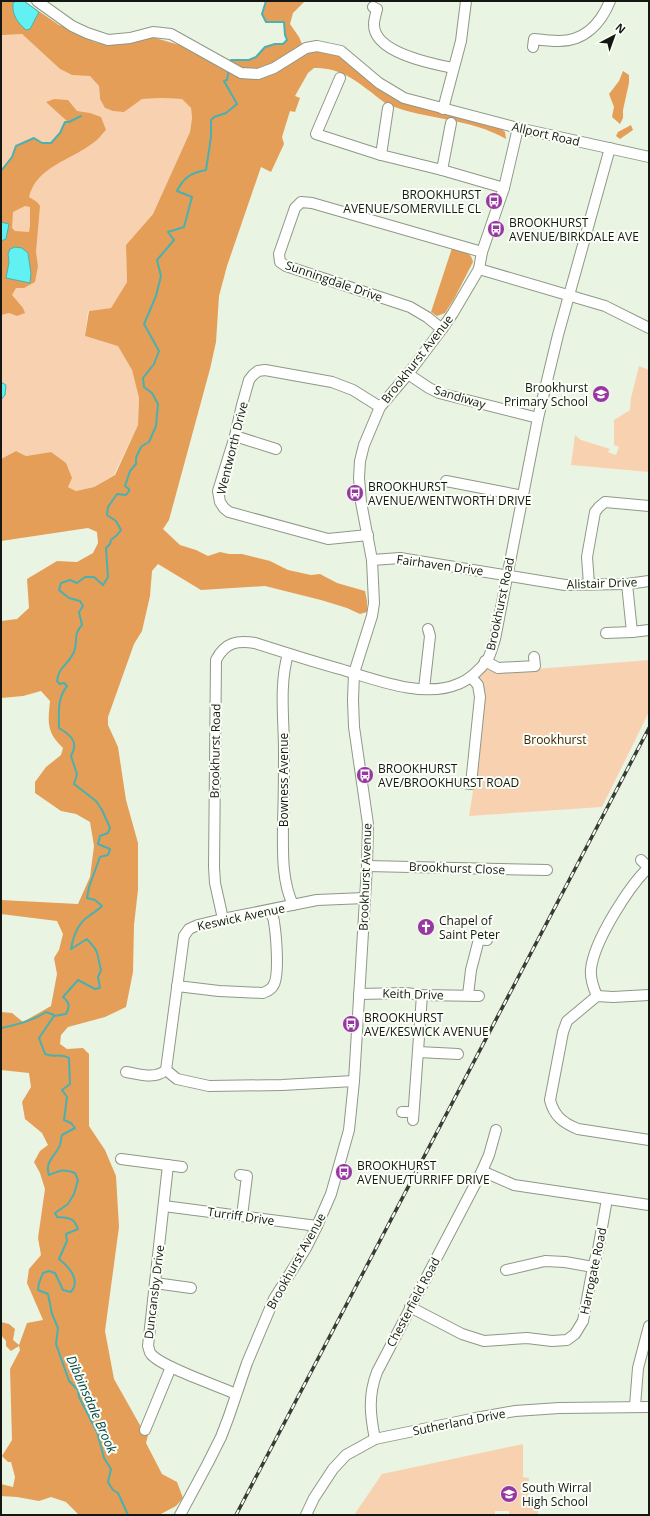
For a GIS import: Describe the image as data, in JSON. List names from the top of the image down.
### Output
{
  "streets": {
    "street": [
      "Allport Road",
      "Sunningdale Drive",
      "Brookhurst Avenue",
      "Sandiway",
      "Wentworth Drive",
      "Fairhaven Drive",
      "Alistair Drive",
      "Brookhurst Road",
      "Bowness Avenue",
      "Brookhurst Close",
      "Keswick Avenue",
      "Keith Drive",
      "Turriff Drive",
      "Harrogate Road",
      "Duncansby Drive",
      "Chesterfield Road",
      "Sutherland Drive"
    ]
  },
  "crossings": [
    ["Allport Road", "Brookhurst Avenue"],
    ["Allport Road", "Brookhurst Road"],
    ["Sunningdale Drive", "Brookhurst Avenue"],
    ["Brookhurst Avenue", "Sandiway"],
    ["Brookhurst Avenue", "Wentworth Drive"],
    ["Brookhurst Avenue", "Fairhaven Drive"],
    ["Brookhurst Avenue", "Brookhurst Road"],
    ["Brookhurst Avenue", "Brookhurst Close"],
    ["Brookhurst Avenue", "Keswick Avenue"],
    ["Brookhurst Avenue", "Keith Drive"],
    ["Brookhurst Avenue", "Turriff Drive"],
    ["Brookhurst Avenue", "Duncansby Drive"],
    ["Sandiway", "Brookhurst Road"],
    ["Fairhaven Drive", "Alistair Drive"],
    ["Fairhaven Drive", "Brookhurst Road"],
    ["Alistair Drive", "Brookhurst Road"],
    ["Brookhurst Road", "Bowness Avenue"],
    ["Brookhurst Road", "Keswick Avenue"],
    ["Bowness Avenue", "Keswick Avenue"],
    ["Turriff Drive", "Duncansby Drive"],
    ["Harrogate Road", "Chesterfield Road"],
    ["Chesterfield Road", "Sutherland Drive"]
  ],
  "water": ["Dibbinsdale Brook"],
  "parks": ["Brookhurst"],
  "places": {
    "bus stop": [
      "BROOKHURST AVENUE/SOMERVILLE CL",
      "BROOKHURST AVENUE/BIRKDALE AVE",
      "BROOKHURST AVENUE/WENTWORTH DRIVE",
      "BROOKHURST AVE/BROOKHURST ROAD",
      "BROOKHURST AVE/KESWICK AVENUE",
      "BROOKHURST AVENUE/TURRIFF DRIVE"
    ],
    "school or university": ["Brookhurst Primary School", "South Wirral High School"],
    "church": ["Chapel of Saint Peter"]
  },
  "north": "top right"
}
